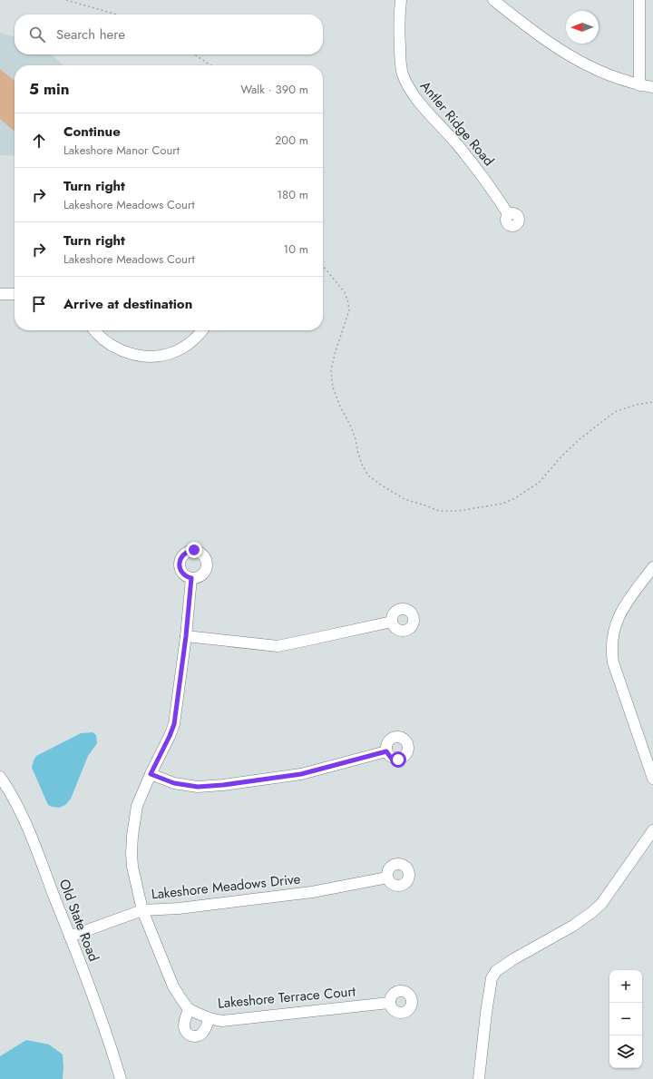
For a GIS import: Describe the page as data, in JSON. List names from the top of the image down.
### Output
{
  "streets": {
    "street": [
      "Antler Ridge Road",
      "Lakeshore Meadows Drive",
      "Old State Road",
      "Lakeshore Terrace Court"
    ]
  },
  "crossings": [
    ["Lakeshore Meadows Drive", "Old State Road"]
  ],
  "north": "left",
  "page": {
    "search": "Search here",
    "heading": ["5 min", "Walk · 390 m"],
    "list": [
      ["Continue", "Lakeshore Manor Court", "200 m"],
      ["Turn right", "Lakeshore Meadows Court", "180 m"],
      ["Turn right", "Lakeshore Meadows Court", "10 m"],
      "Arrive at destination"
    ],
    "map_buttons": ["+", "−"]
  }
}
